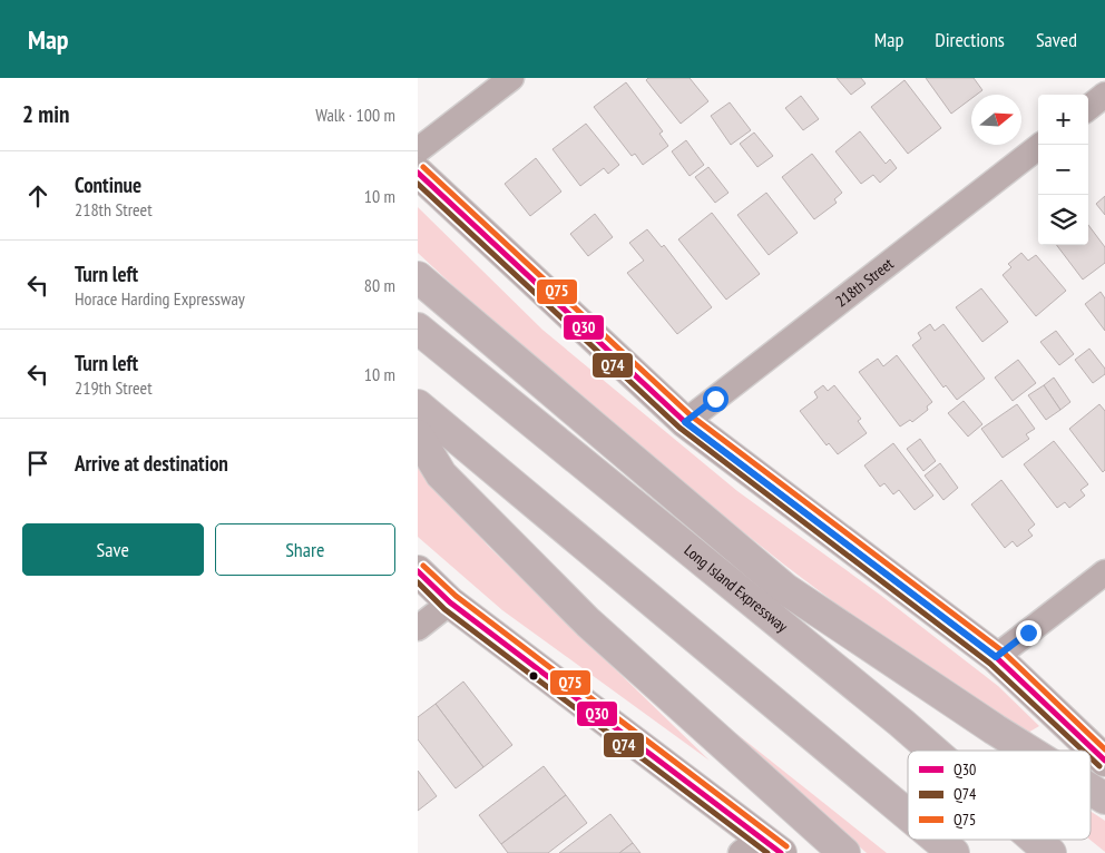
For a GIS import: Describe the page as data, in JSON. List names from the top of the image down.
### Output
{
  "streets": {
    "highway": ["Long Island Expressway"],
    "street": ["218th Street"]
  },
  "lines": ["transit line Q75", "transit line Q30", "transit line Q74"],
  "legend": ["Q30", "Q74", "Q75"],
  "north": "right",
  "page": {
    "header": "Map",
    "nav": ["Map", "Directions", "Saved"],
    "heading": ["2 min", "Walk · 100 m"],
    "map_buttons": ["+", "−"],
    "list": [
      ["Continue", "218th Street", "10 m"],
      ["Turn left", "Horace Harding Expressway", "80 m"],
      ["Turn left", "219th Street", "10 m"],
      "Arrive at destination"
    ],
    "buttons": ["Save", "Share"]
  }
}
